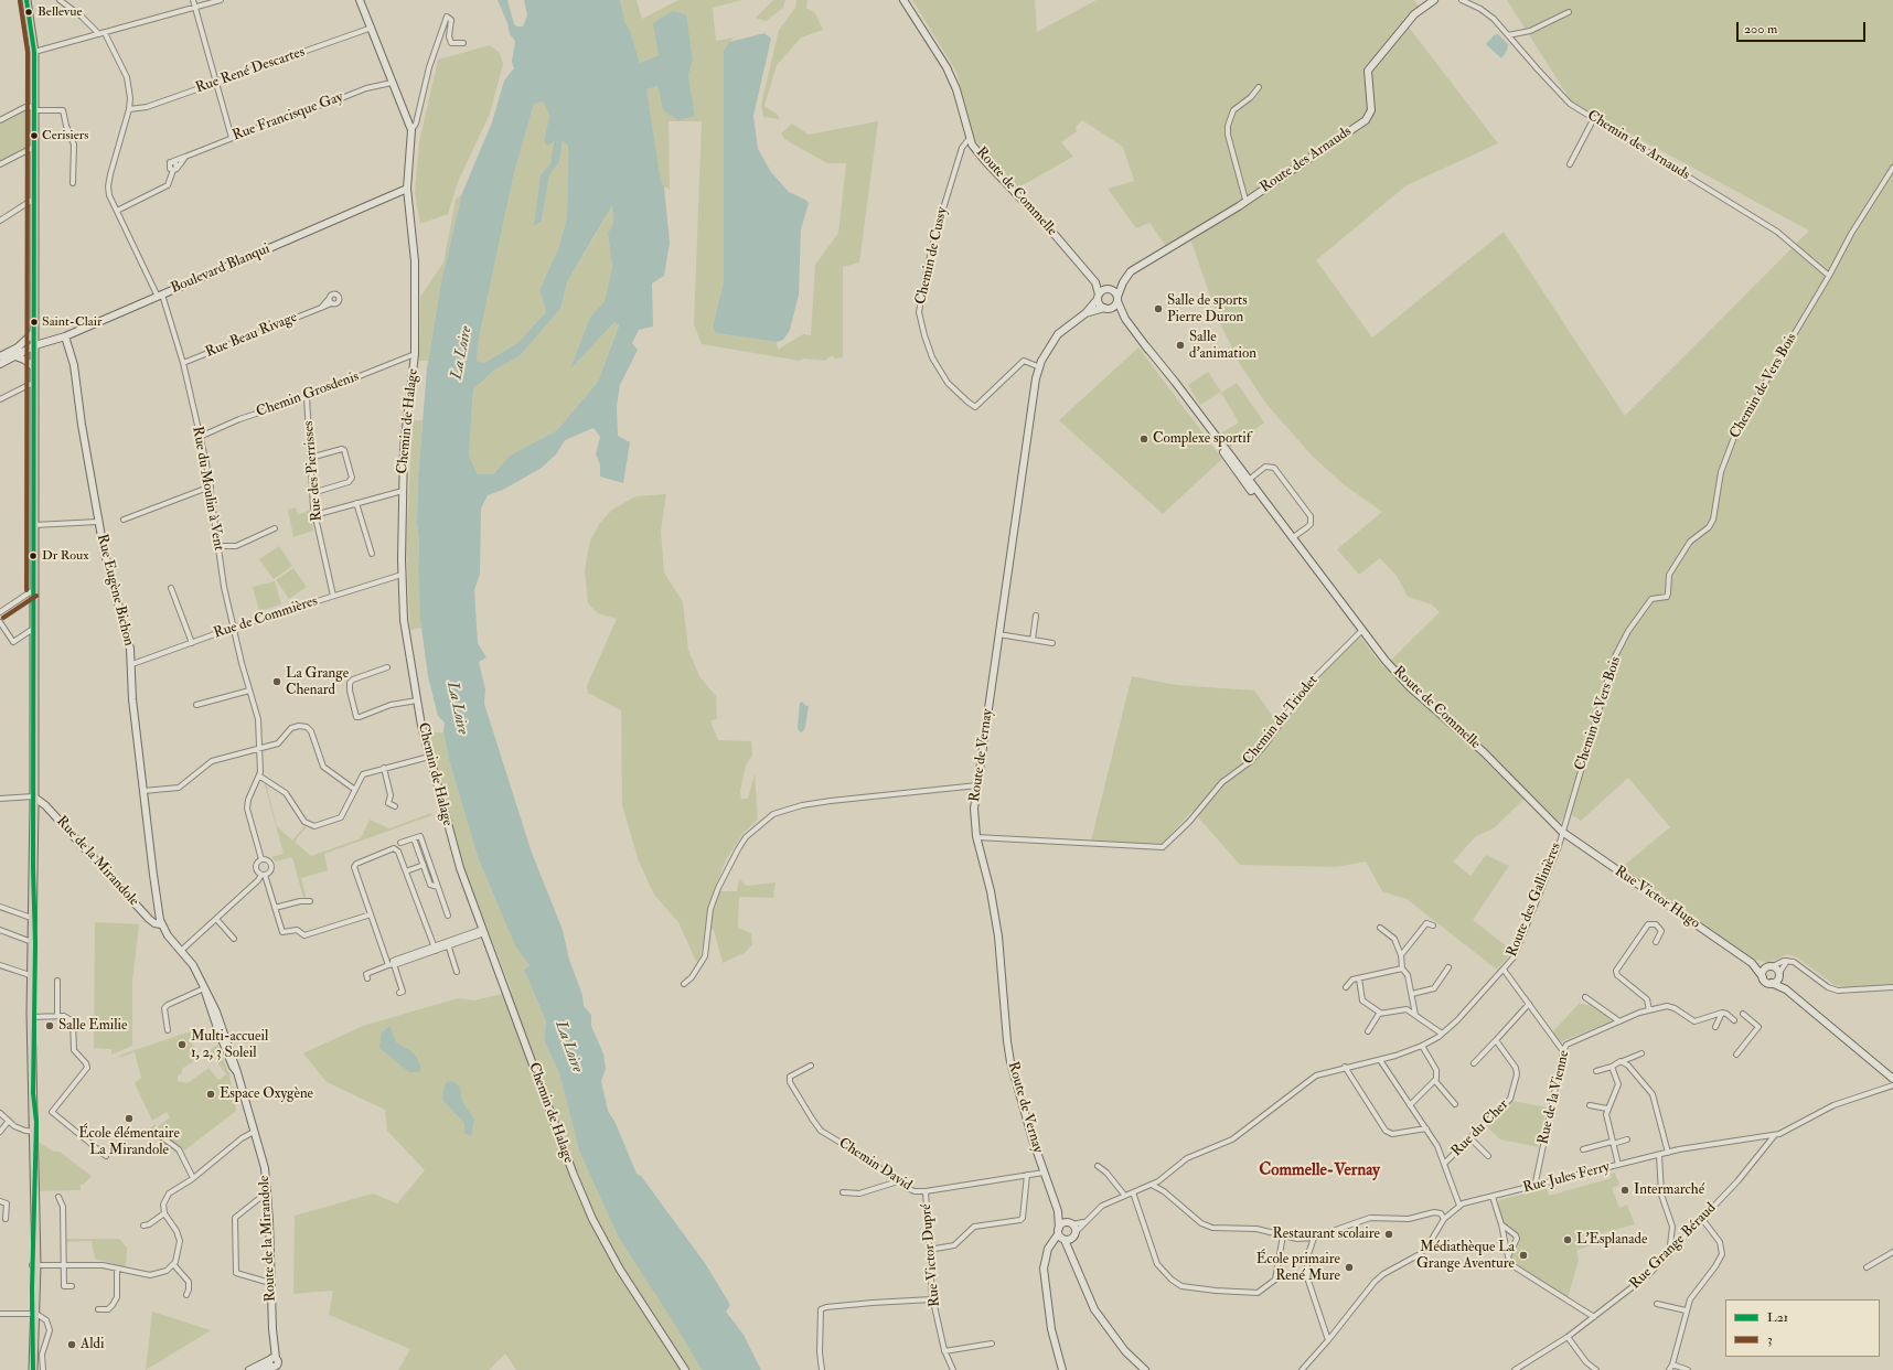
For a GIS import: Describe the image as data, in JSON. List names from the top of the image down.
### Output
{
  "streets": {
    "street": [
      "Rue René Descartes",
      "Rue Francisque Gay",
      "Chemin des Arnauds",
      "Route des Arnauds",
      "Route de Commelle",
      "Chemin de Cussy",
      "Boulevard Blanqui",
      "Rue Beau Rivage",
      "Chemin de Vers Bois",
      "Chemin Grosdenis",
      "Chemin de Halage",
      "Rue des Pierrisses",
      "Rue du Moulin à Vent",
      "Rue Eugène Bichon",
      "Rue de Commières",
      "Chemin du Triodet",
      "Route de Vernay",
      "Rue de la Mirandole",
      "Rue Victor Hugo",
      "Route des Gallinières",
      "Rue de la Vienne",
      "Rue du Cher",
      "Chemin David",
      "Rue Jules Ferry",
      "Route de la Mirandole",
      "Rue Grange Béraud",
      "Rue Victor Dupré"
    ]
  },
  "crossings": [
    ["Rue René Descartes", "Rue du Moulin à Vent"],
    ["Chemin des Arnauds", "Chemin de Vers Bois"],
    ["Route des Arnauds", "Route de Commelle"],
    ["Route des Arnauds", "Route de Vernay"],
    ["Route de Commelle", "Chemin de Cussy"],
    ["Route de Commelle", "Chemin de Vers Bois"],
    ["Route de Commelle", "Chemin du Triodet"],
    ["Route de Commelle", "Route de Vernay"],
    ["Route de Commelle", "Rue Victor Hugo"],
    ["Route de Commelle", "Route des Gallinières"],
    ["Chemin de Cussy", "Route de Vernay"],
    ["Boulevard Blanqui", "Chemin de Halage"],
    ["Boulevard Blanqui", "Rue du Moulin à Vent"],
    ["Boulevard Blanqui", "Rue Eugène Bichon"],
    ["Rue Beau Rivage", "Rue du Moulin à Vent"],
    ["Chemin de Vers Bois", "Rue Victor Hugo"],
    ["Chemin de Vers Bois", "Route des Gallinières"],
    ["Chemin Grosdenis", "Chemin de Halage"],
    ["Chemin Grosdenis", "Rue des Pierrisses"],
    ["Chemin Grosdenis", "Rue du Moulin à Vent"],
    ["Chemin de Halage", "Rue de Commières"],
    ["Rue des Pierrisses", "Rue de Commières"],
    ["Rue du Moulin à Vent", "Rue de Commières"],
    ["Rue Eugène Bichon", "Rue de Commières"],
    ["Rue Eugène Bichon", "Rue de la Mirandole"],
    ["Rue Eugène Bichon", "Route de la Mirandole"],
    ["Chemin du Triodet", "Route de Vernay"],
    ["Route de Vernay", "Chemin David"],
    ["Rue de la Mirandole", "Route de la Mirandole"],
    ["Rue Victor Hugo", "Route des Gallinières"],
    ["Rue de la Vienne", "Rue Jules Ferry"],
    ["Chemin David", "Rue Victor Dupré"],
    ["Rue Jules Ferry", "Rue Grange Béraud"]
  ],
  "districts": ["Commelle-Vernay"],
  "water": ["La Loire"],
  "places": [
    "Bellevue",
    "Cerisiers",
    "Salle de sports Pierre Duron",
    "Saint-Clair",
    "Salle d'animation",
    "Complexe sportif",
    "Dr Roux",
    "La Grange Chenard",
    "Salle Emilie",
    "Multi-accueil 1, 2, 3 Soleil",
    "Espace Oxygène",
    "École élémentaire La Mirandole",
    "Intermarché",
    "Restaurant scolaire",
    "L'Esplanade",
    "Médiathèque La Grange Aventure",
    "École primaire René Mure",
    "Aldi"
  ],
  "lines": ["transit line L21", "transit line 3"],
  "legend": ["L21", "3"],
  "scale_bar": "200 m"
}
